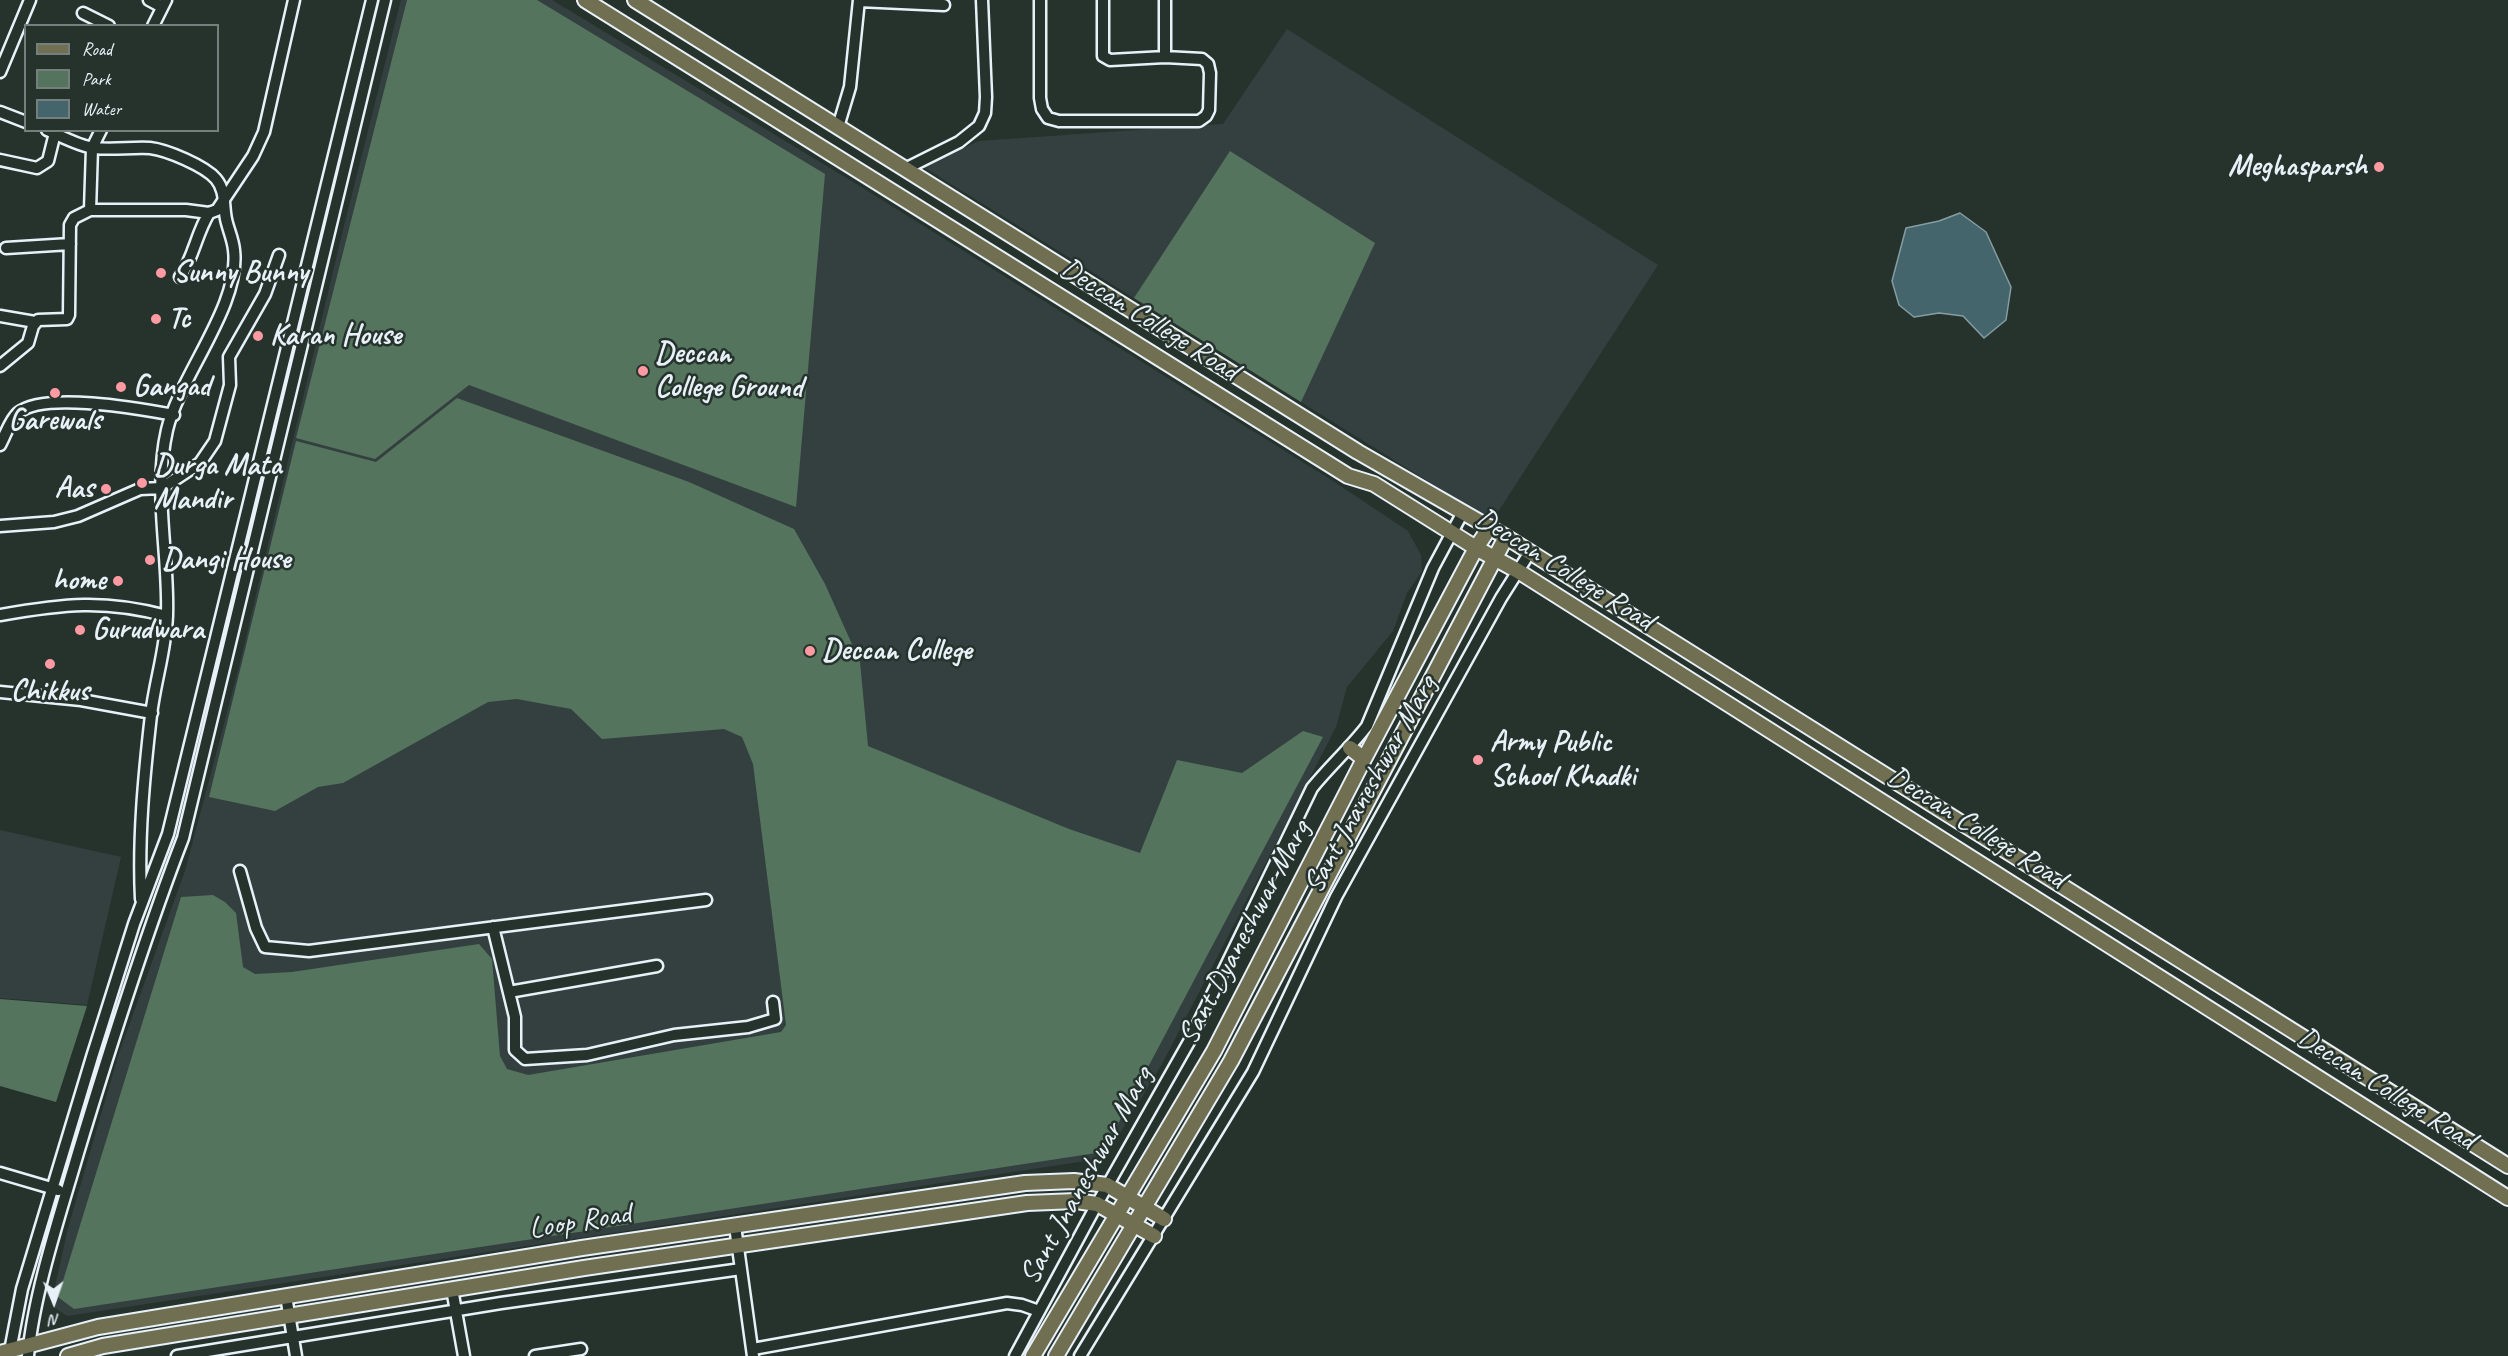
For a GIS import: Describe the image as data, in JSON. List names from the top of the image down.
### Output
{
  "streets": {
    "main road": ["Deccan College Road", "Sant Dyaneshwar Marg", "Loop Road"],
    "street": ["Sant Jnaneshwar Marg"]
  },
  "crossings": [
    ["Deccan College Road", "Sant Jnaneshwar Marg"],
    ["Deccan College Road", "Sant Dyaneshwar Marg"],
    ["Sant Jnaneshwar Marg", "Loop Road"],
    ["Sant Dyaneshwar Marg", "Loop Road"]
  ],
  "places": [
    "Meghasparsh",
    "Sunny Bunny",
    "Tc",
    "Karan House",
    "Deccan College Ground",
    "Gangad",
    "Garewals",
    "Durga Mata Mandir",
    "Aas",
    "Dangi House",
    "home",
    "Gurudwara",
    "Deccan College",
    "Chikkus",
    "Army Public School Khadki"
  ],
  "legend": ["Road", "Park", "Water"],
  "north": "bottom"
}
